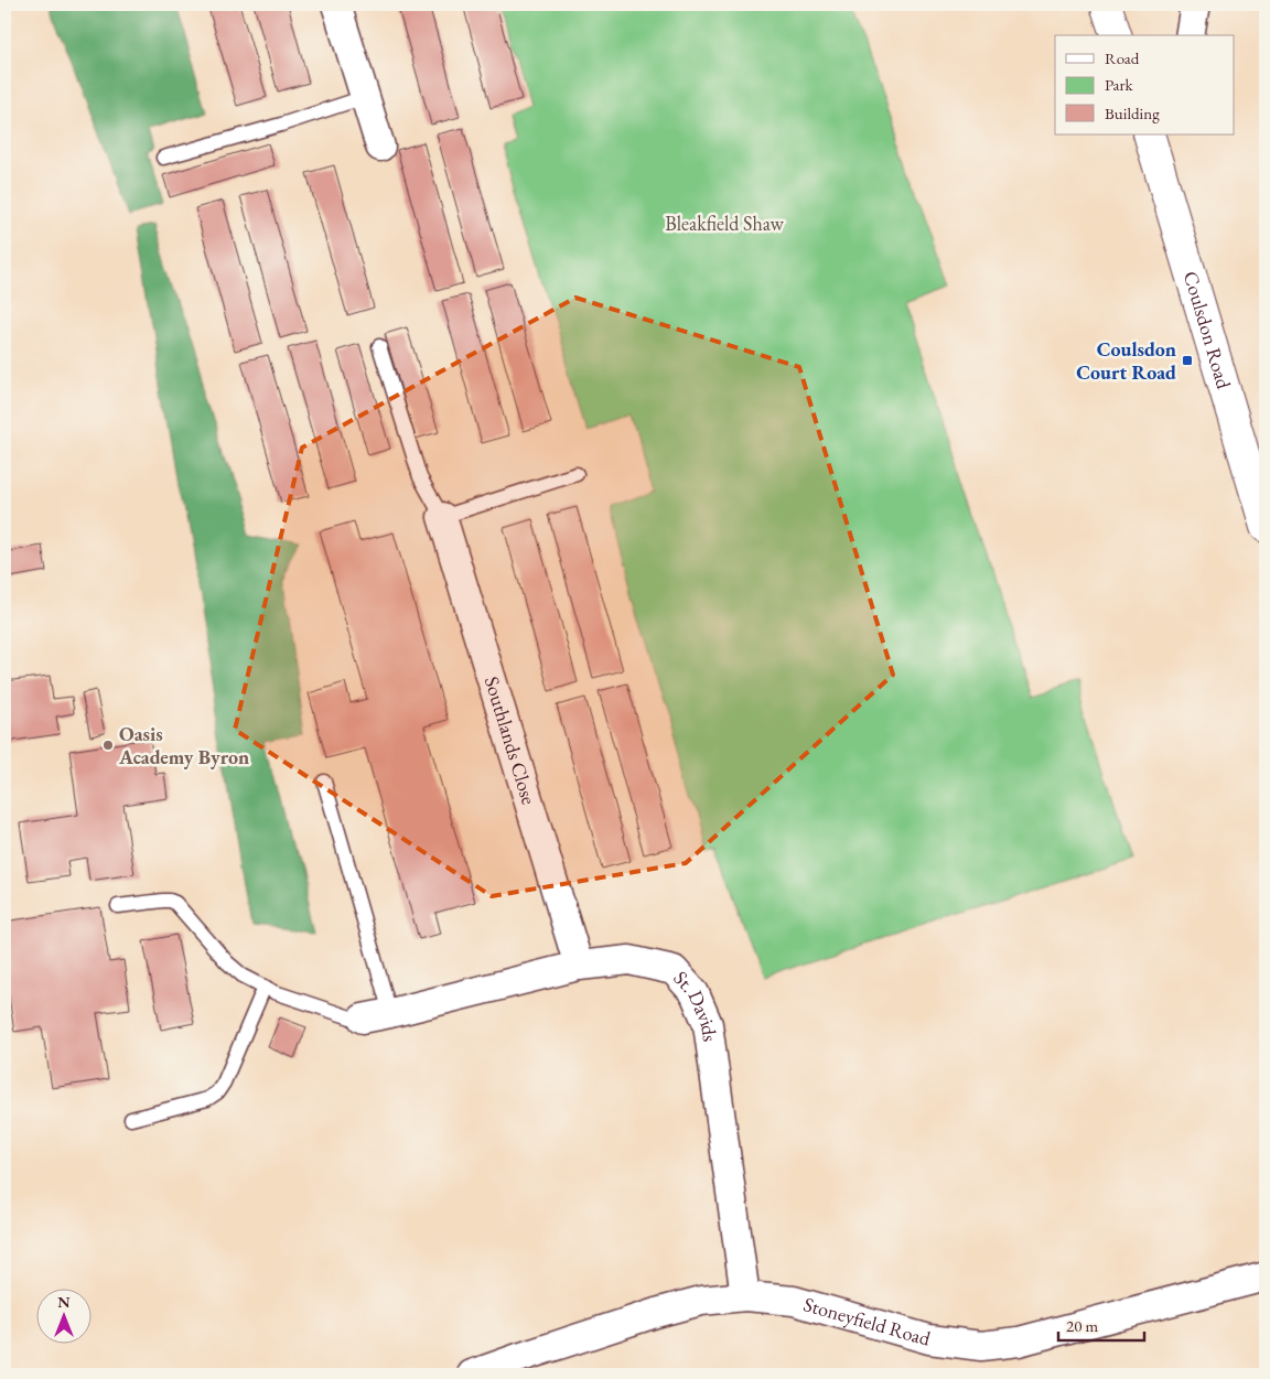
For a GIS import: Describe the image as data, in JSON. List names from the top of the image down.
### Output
{
  "streets": {
    "main road": ["Coulsdon Road"],
    "street": ["Southlands Close", "St. Davids", "Stoneyfield Road"]
  },
  "crossings": [
    ["Southlands Close", "St. Davids"],
    ["St. Davids", "Stoneyfield Road"]
  ],
  "parks": ["Bleakfield Shaw"],
  "places": {
    "transit": ["Coulsdon Court Road"],
    "other": ["Oasis Academy Byron"]
  },
  "legend": ["Road", "Park", "Building"],
  "scale_bar": "20 m",
  "north": "top"
}
